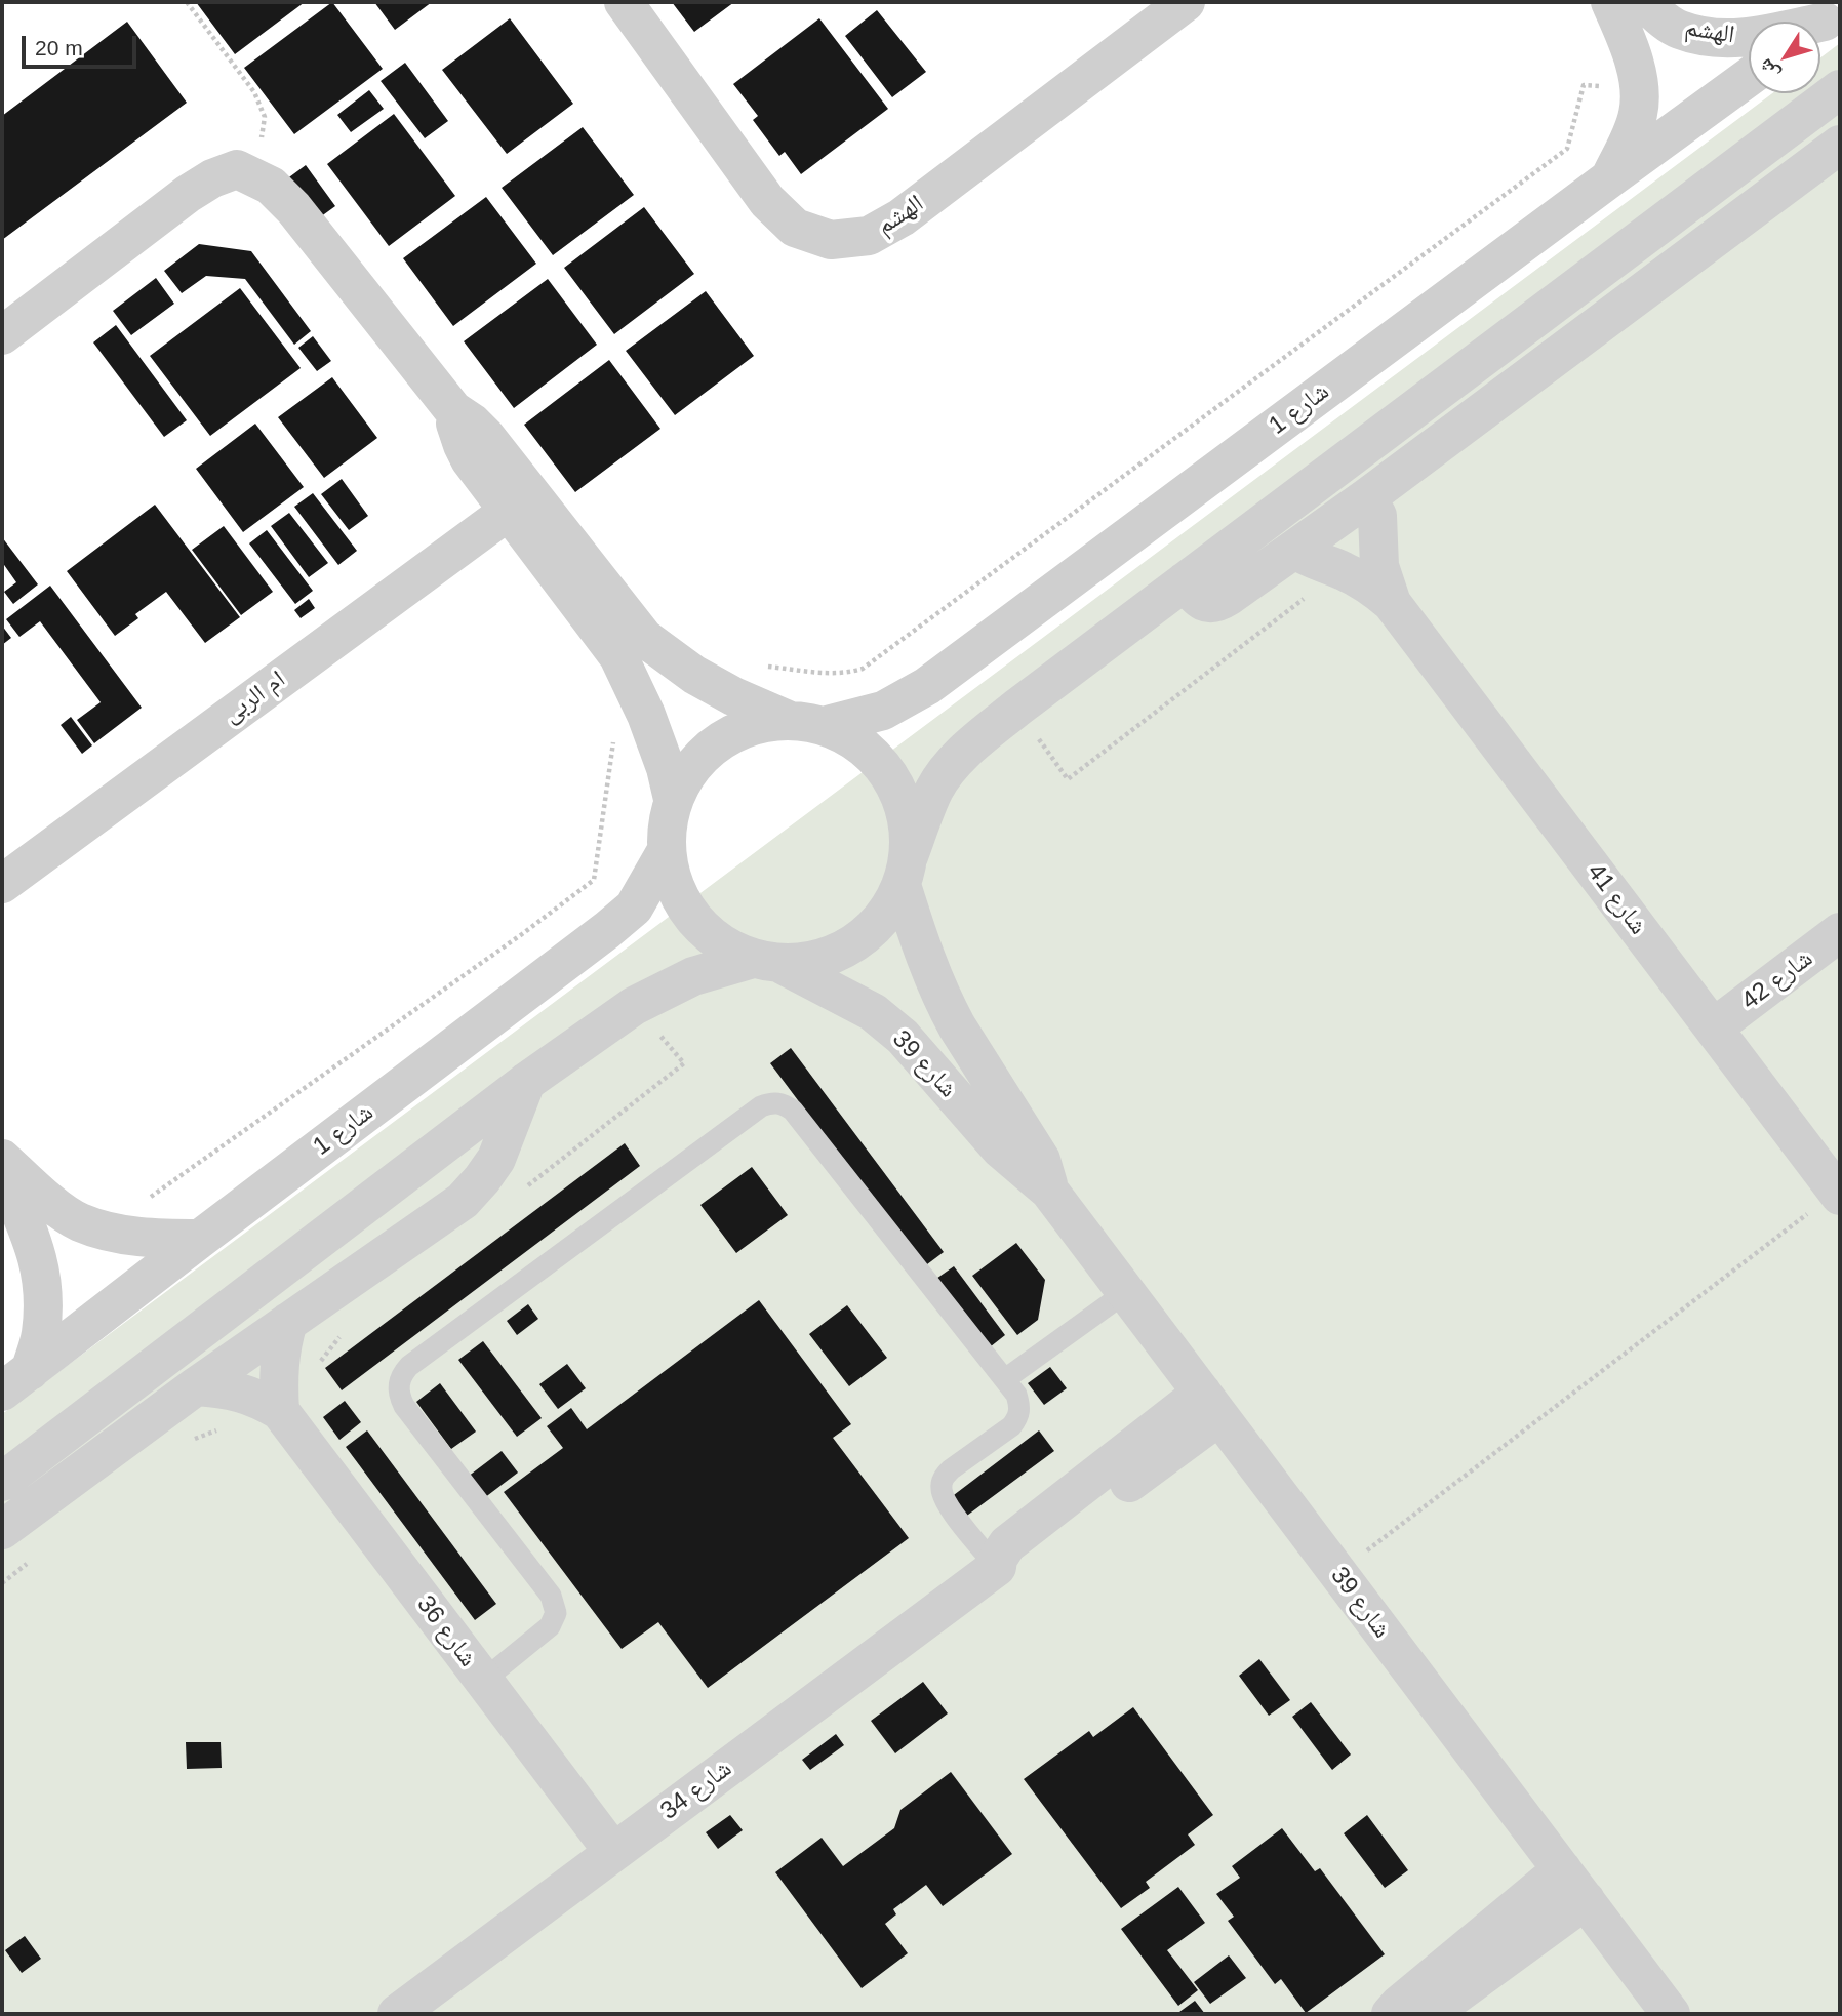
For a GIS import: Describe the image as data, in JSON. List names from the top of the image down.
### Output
{
  "streets": {
    "street": [
      "الهشم",
      "شارع 1",
      "ام الربى",
      "شارع 41",
      "شارع 42",
      "شارع 39",
      "شارع 36",
      "شارع 34"
    ]
  },
  "crossings": [
    ["شارع 1", "شارع 39"],
    ["شارع 41", "شارع 42"],
    ["شارع 39", "شارع 34"],
    ["شارع 36", "شارع 34"]
  ],
  "scale_bar": "20 m",
  "north": "bottom left"
}
